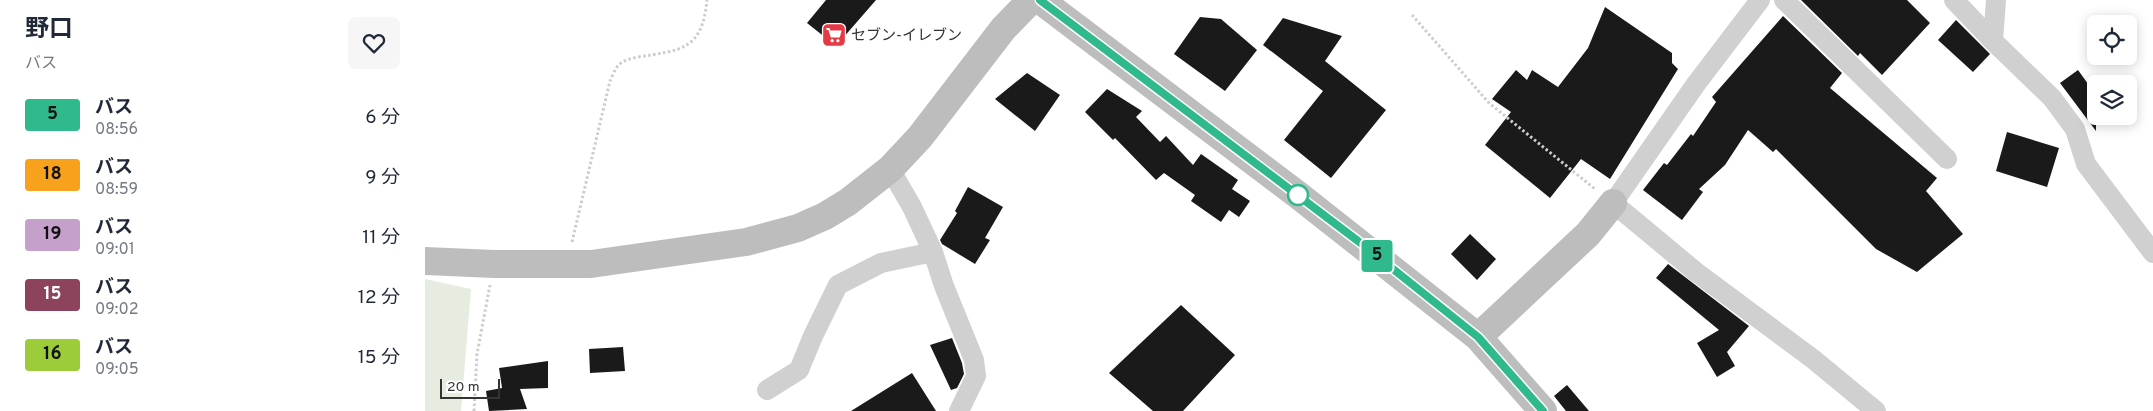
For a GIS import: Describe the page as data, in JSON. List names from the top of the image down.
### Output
{
  "places": {
    "supermarket": ["セブン-イレブン"]
  },
  "lines": ["bus line 5"],
  "scale_bar": "20 m",
  "page": {
    "heading": ["野口", "バス"],
    "on_map": "5",
    "list": [
      {
        "mark": "5",
        "name": "バス",
        "note": "08:56",
        "value": "6 分"
      },
      {
        "mark": "18",
        "name": "バス",
        "note": "08:59",
        "value": "9 分"
      },
      {
        "mark": "19",
        "name": "バス",
        "note": "09:01",
        "value": "11 分"
      },
      {
        "mark": "15",
        "name": "バス",
        "note": "09:02",
        "value": "12 分"
      },
      {
        "mark": "16",
        "name": "バス",
        "note": "09:05",
        "value": "15 分"
      }
    ],
    "scale": "20 m"
  }
}
